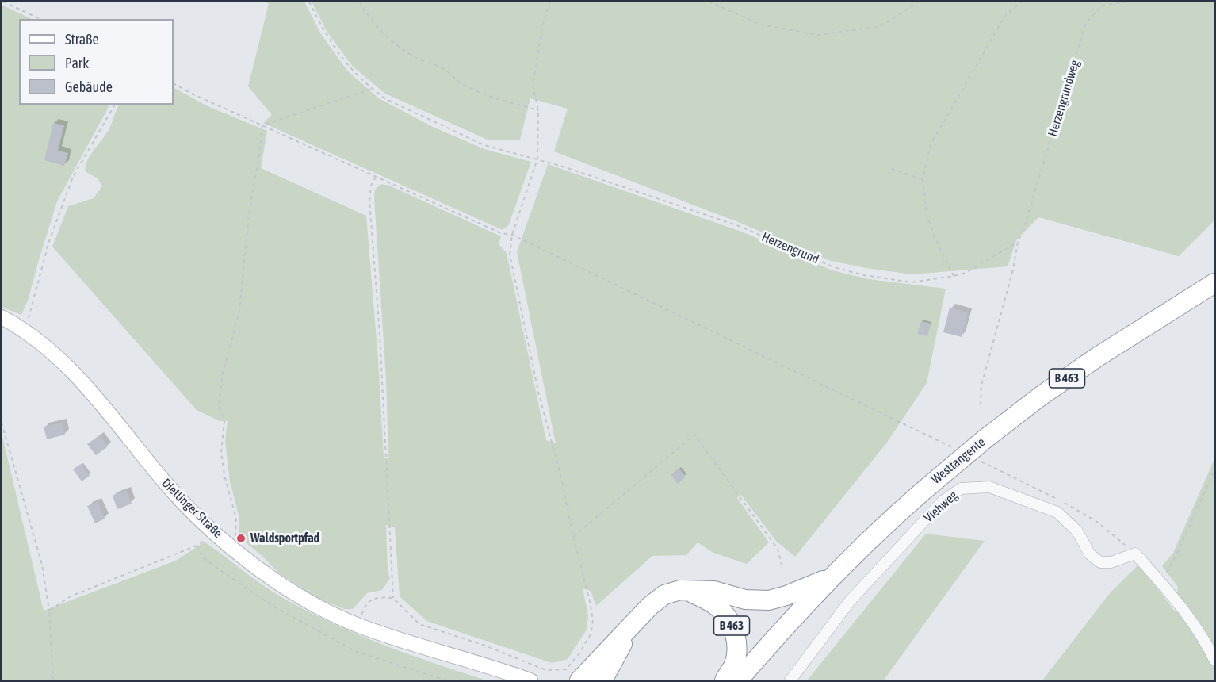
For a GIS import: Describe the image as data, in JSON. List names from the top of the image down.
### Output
{
  "streets": {
    "highway": ["B 463", "Westtangente"],
    "main road": ["Dietlinger Straße"],
    "street": ["Viehweg"],
    "path": ["Herzengrundweg", "Herzengrund"]
  },
  "crossings": [
    ["Herzengrundweg", "Herzengrund"],
    ["B 463", "Westtangente"]
  ],
  "places": ["Waldsportpfad"],
  "legend": ["Straße", "Park", "Gebäude"]
}
